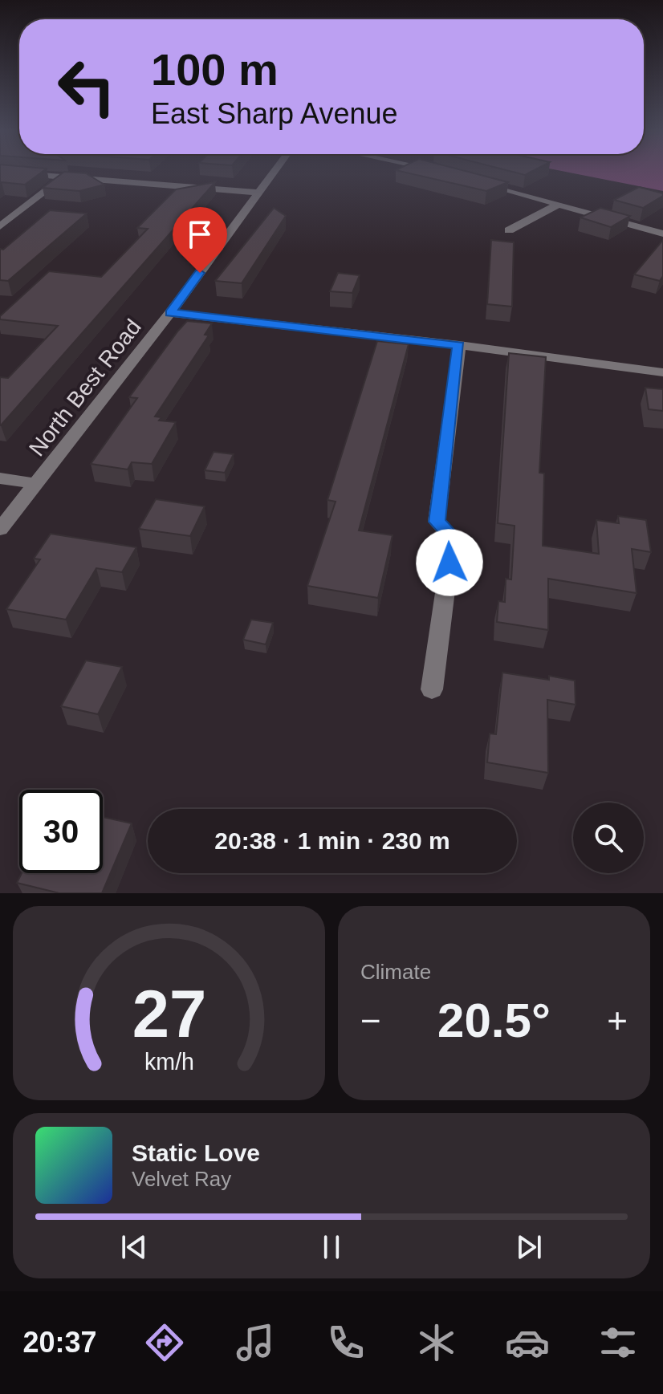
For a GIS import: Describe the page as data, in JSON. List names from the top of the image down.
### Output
{
  "streets": {
    "street": ["North Best Road"]
  },
  "page": {
    "turn": ["100 m", "East Sharp Avenue"],
    "limit": "30",
    "trip": "20:38 · 1 min · 230 m",
    "tile": "Climate",
    "heat": ["−", "20.5°", "+"],
    "song": ["Static Love", "Velvet Ray"],
    "tabs": "20:37",
    "gauge": ["27", "km/h"]
  }
}
